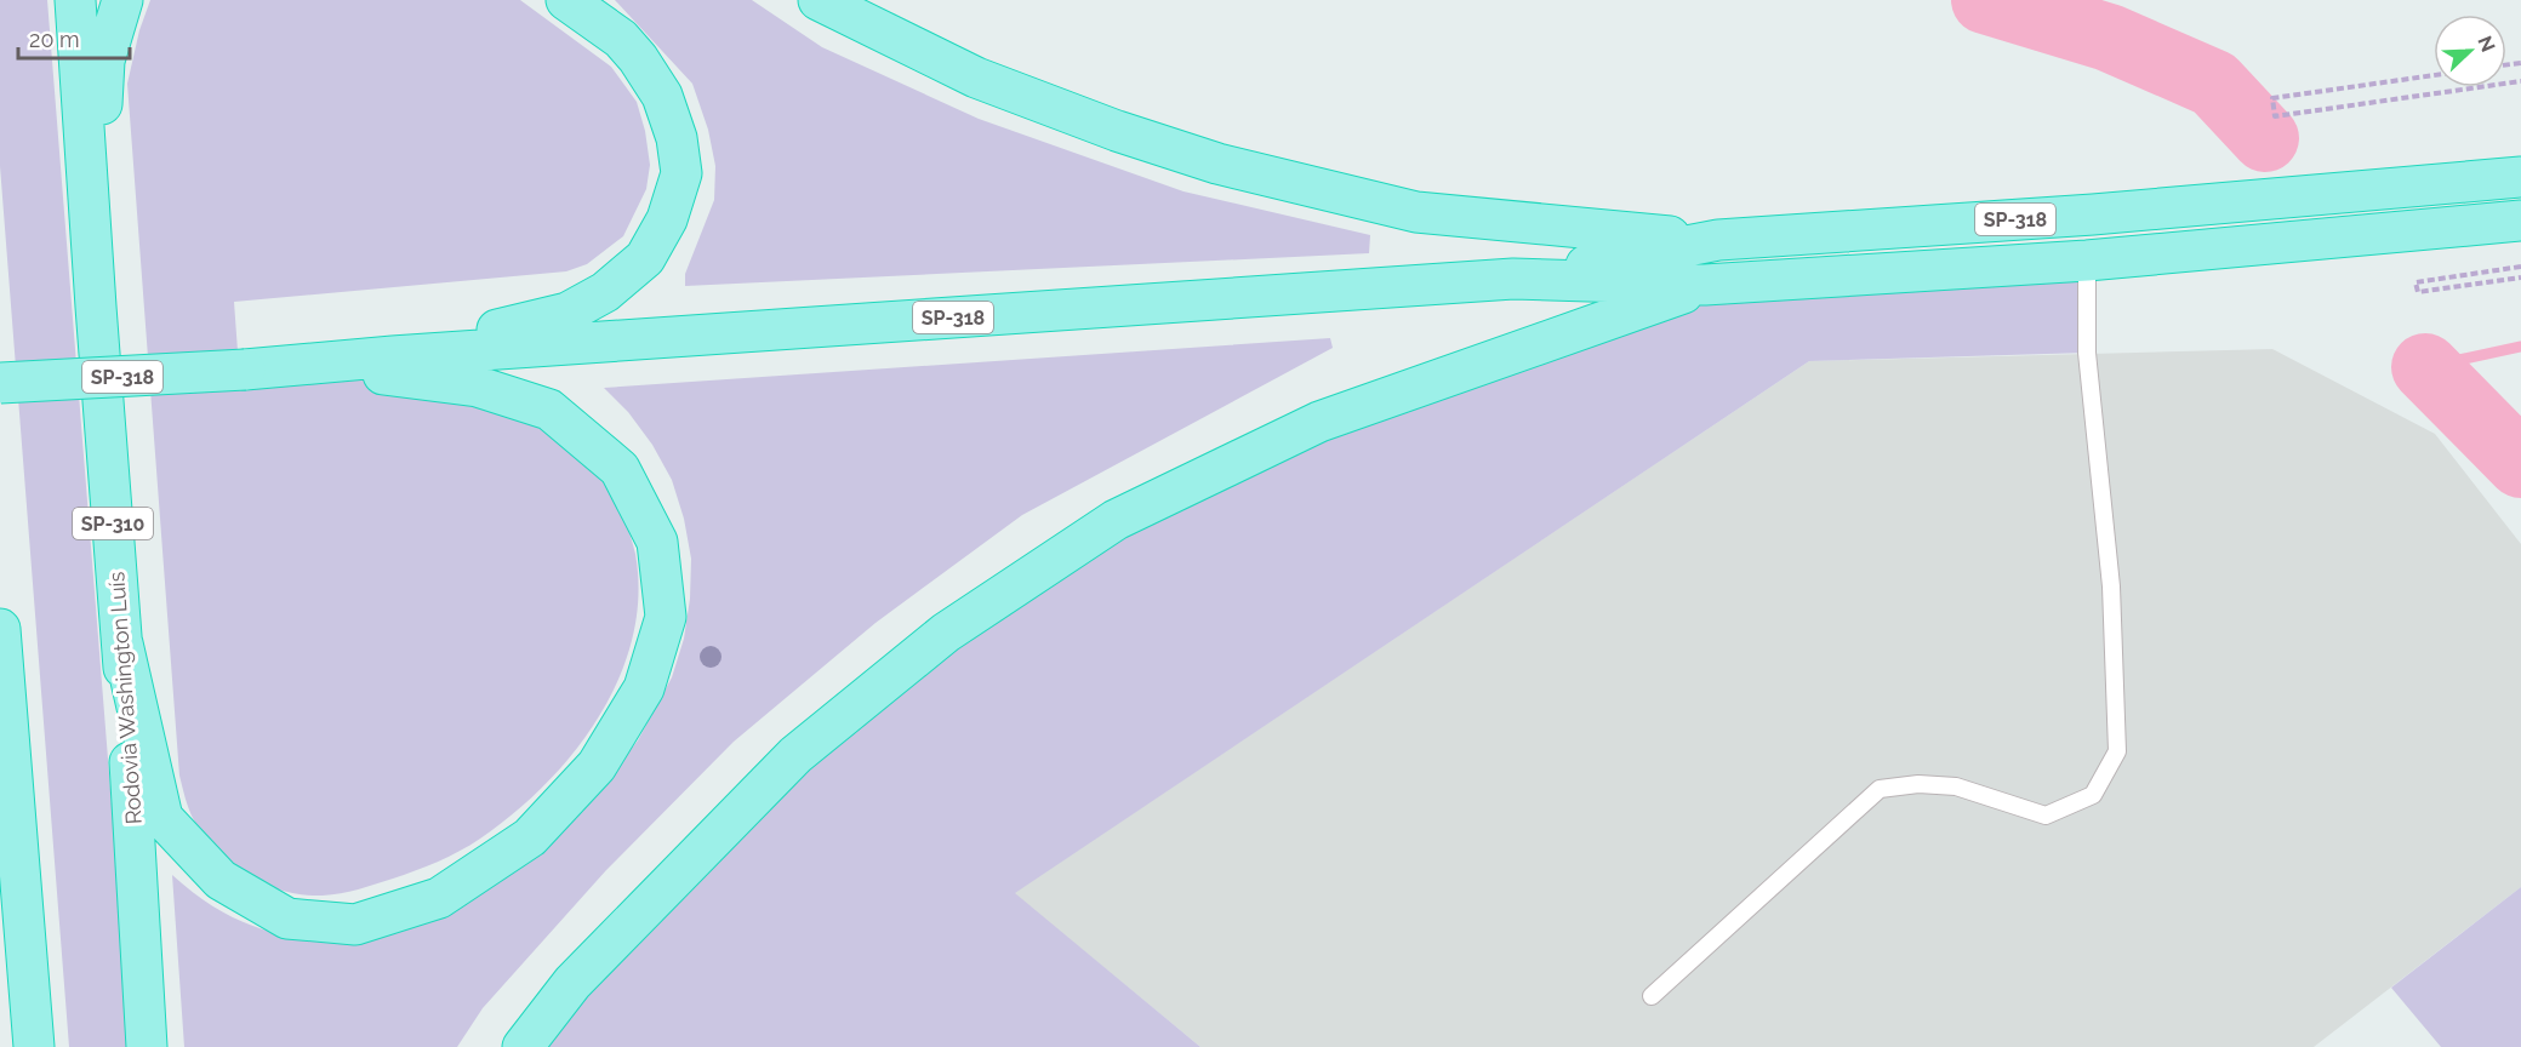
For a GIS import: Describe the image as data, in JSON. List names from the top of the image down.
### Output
{
  "streets": {
    "highway": ["SP-318", "SP-310", "Rodovia Washington Luís"]
  },
  "scale_bar": "20 m",
  "north": "top right"
}
